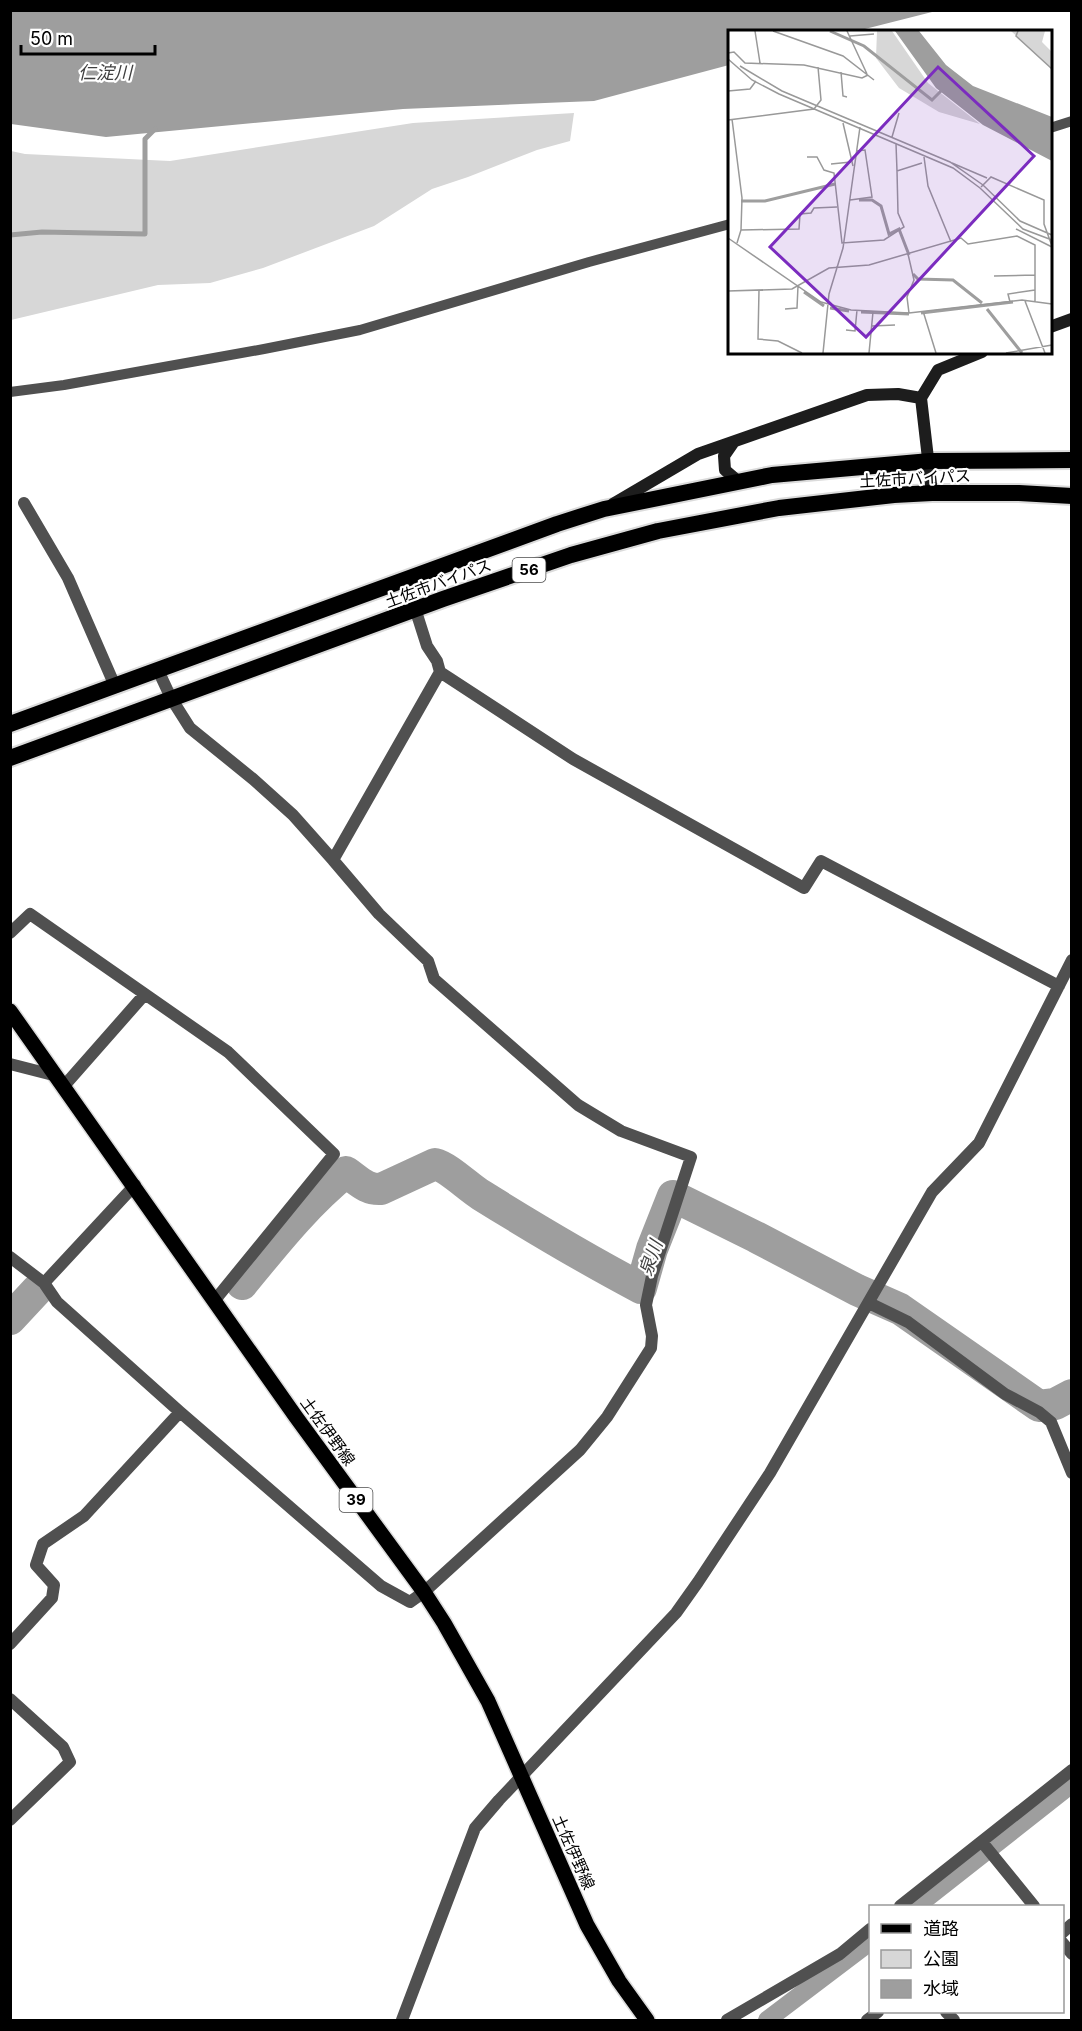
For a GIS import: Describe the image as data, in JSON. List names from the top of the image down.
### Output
{
  "streets": {
    "highway": ["土佐市バイパス", "56"],
    "main road": ["土佐伊野線", "39"]
  },
  "water": ["仁淀川", "泉川"],
  "legend": ["道路", "公園", "水域"],
  "scale_bar": "50 m"
}
